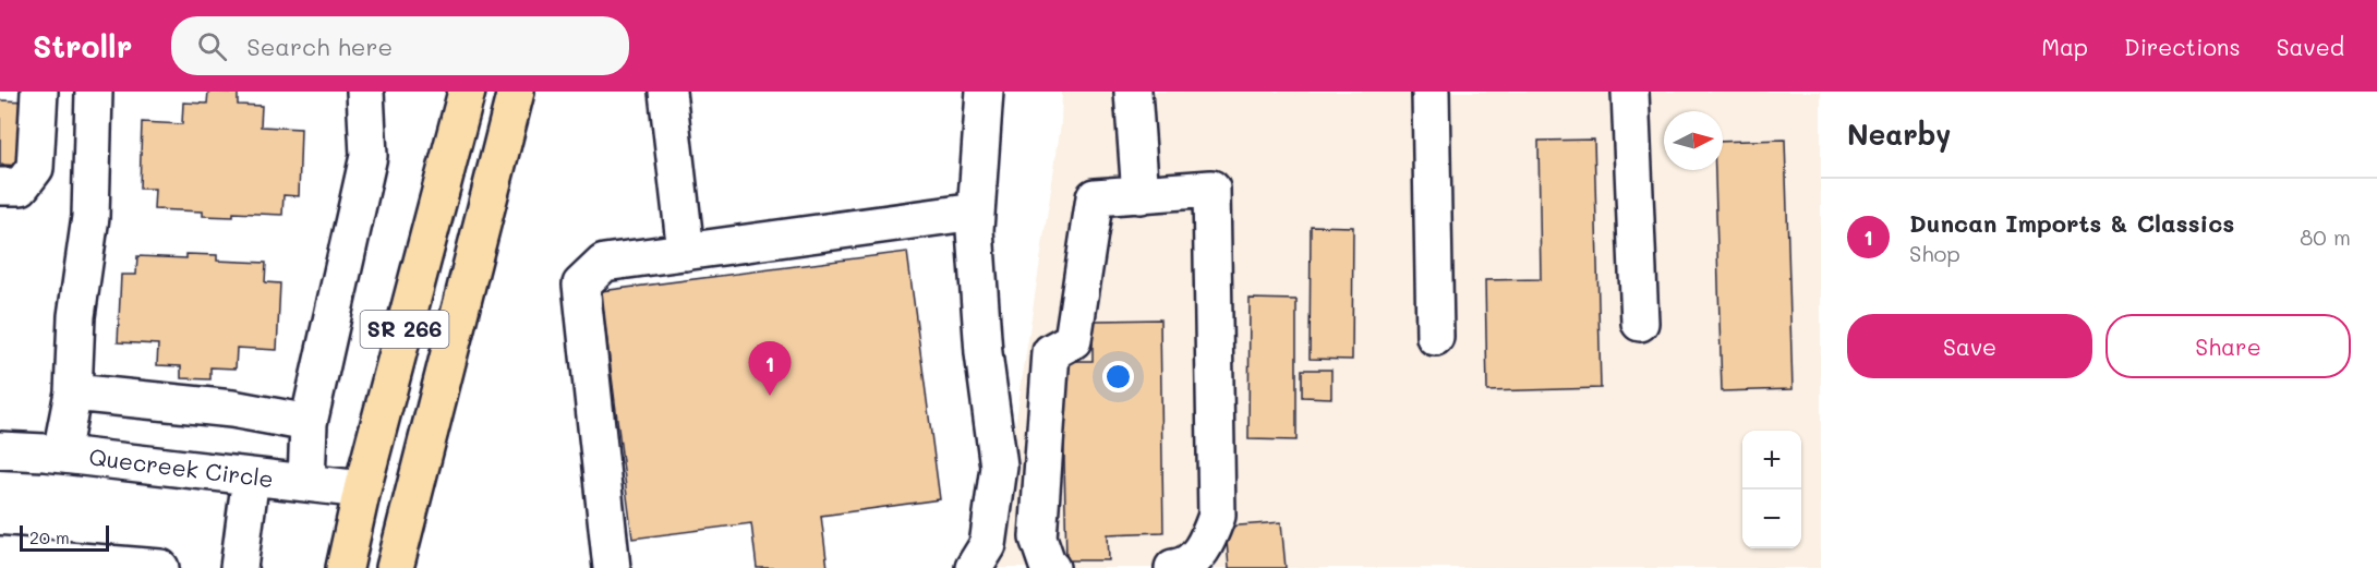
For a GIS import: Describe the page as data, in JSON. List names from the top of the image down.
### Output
{
  "streets": {
    "main road": ["SR 266"],
    "lane": ["Quecreek Circle"]
  },
  "crossings": [
    ["SR 266", "Quecreek Circle"]
  ],
  "scale_bar": "20 m",
  "north": "right",
  "page": {
    "header": "Strollr",
    "search": "Search here",
    "nav": ["Map", "Directions", "Saved"],
    "heading": "Nearby",
    "list": [
      {
        "mark": "1",
        "name": "Duncan Imports & Classics",
        "note": "Shop",
        "value": "80 m"
      }
    ],
    "buttons": ["Save", "Share"],
    "pins": "1",
    "map_buttons": ["+", "−"],
    "scale": "20 m"
  }
}
